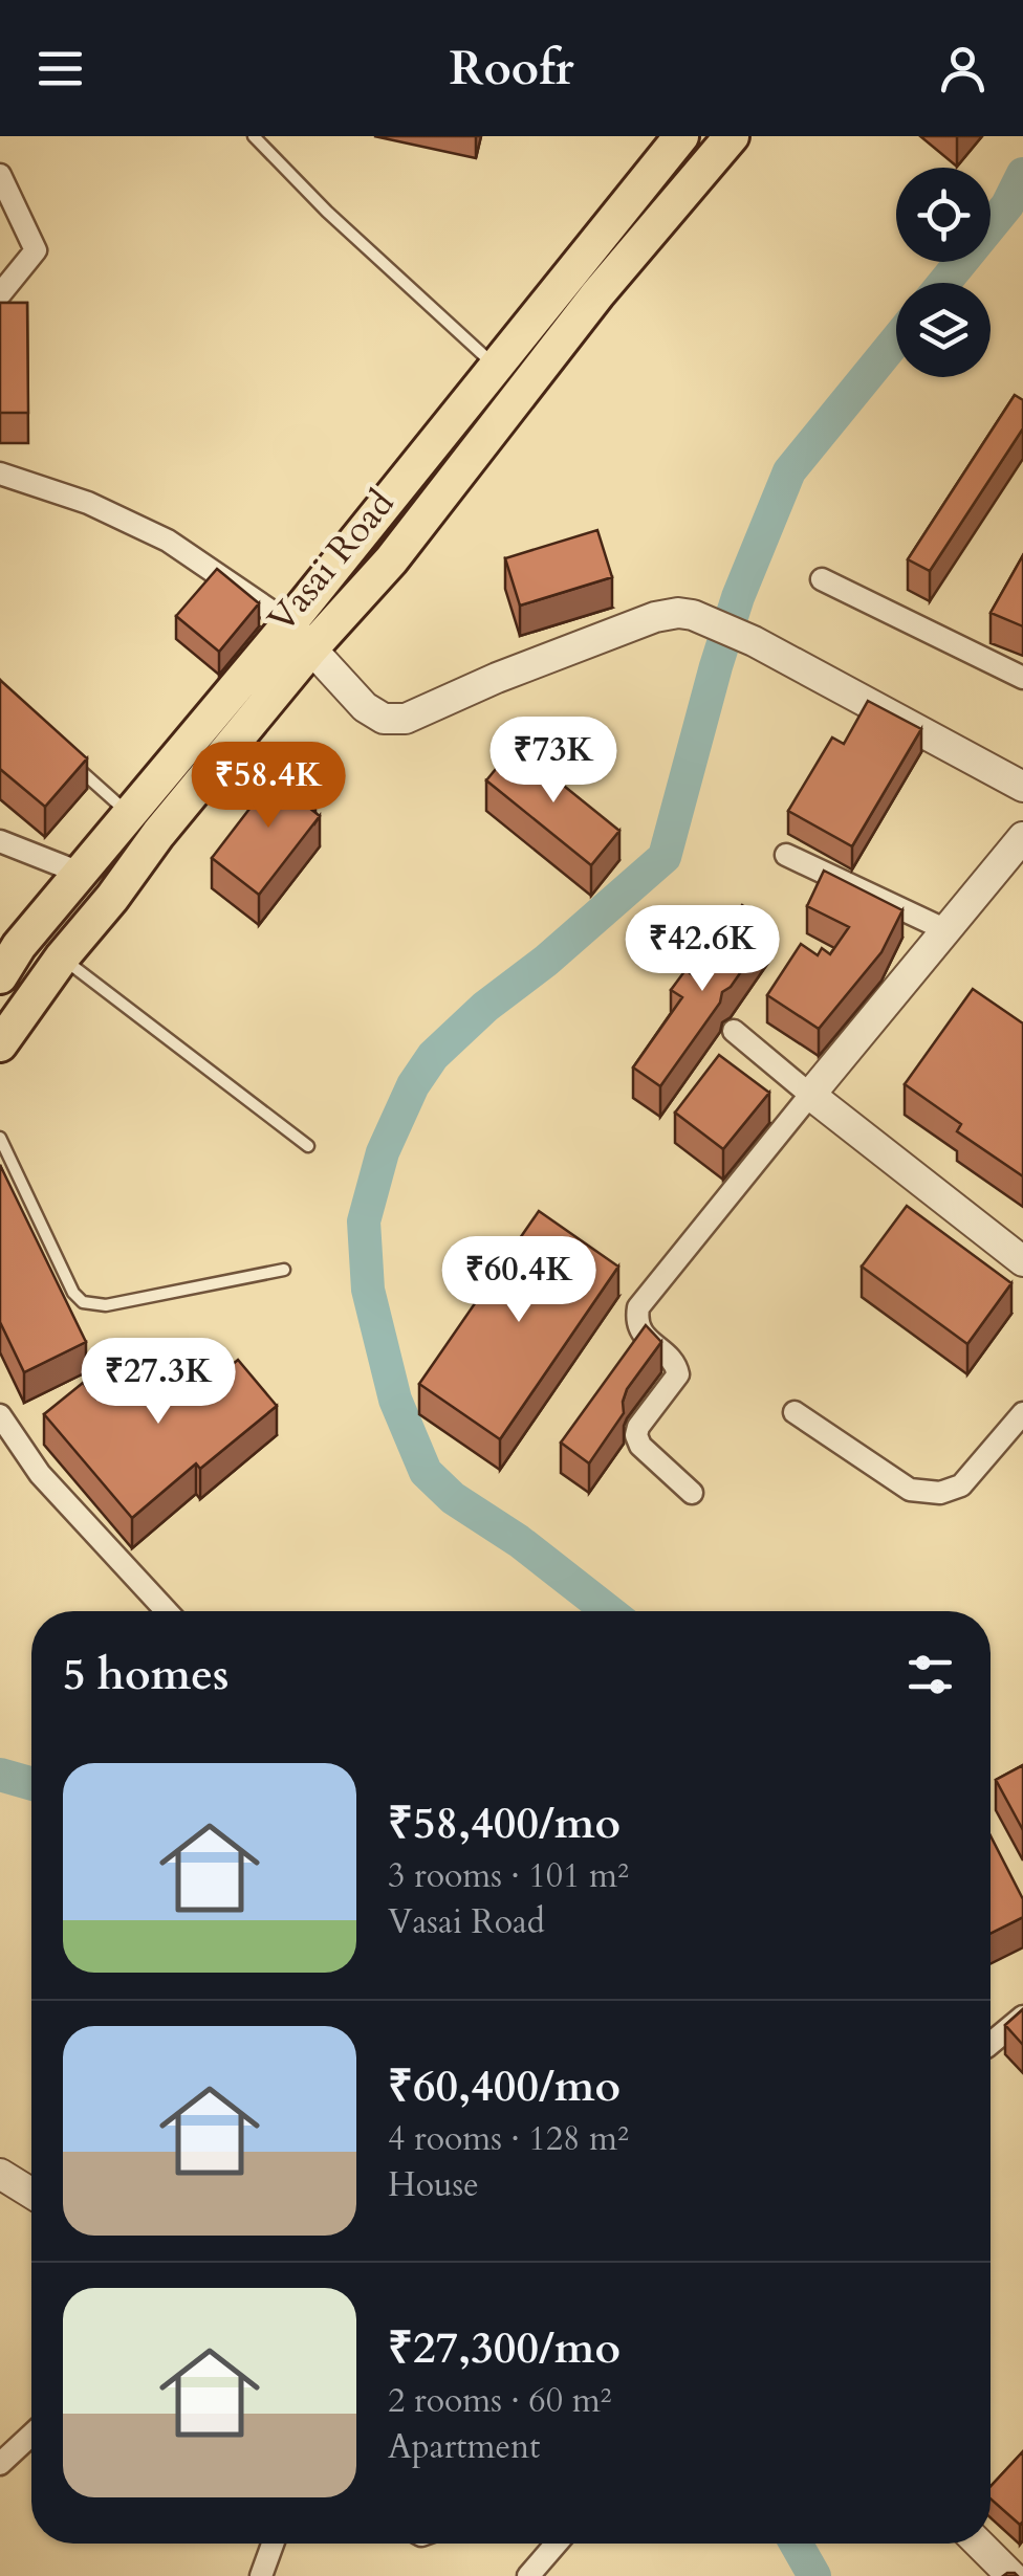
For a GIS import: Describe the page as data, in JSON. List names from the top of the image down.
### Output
{
  "streets": {
    "main road": ["Vasai Road"]
  },
  "page": {
    "header": "Roofr",
    "price": [
      "₹73K",
      "₹58.4K",
      "₹42.6K",
      "₹60.4K",
      "₹27.3K"
    ],
    "heading": "5 homes",
    "list": [
      {
        "name": "₹58,400/mo",
        "note": "3 rooms · 101 m² · Vasai Road"
      },
      {
        "name": "₹60,400/mo",
        "note": "4 rooms · 128 m² · House"
      },
      {
        "name": "₹27,300/mo",
        "note": "2 rooms · 60 m² · Apartment"
      }
    ]
  }
}
